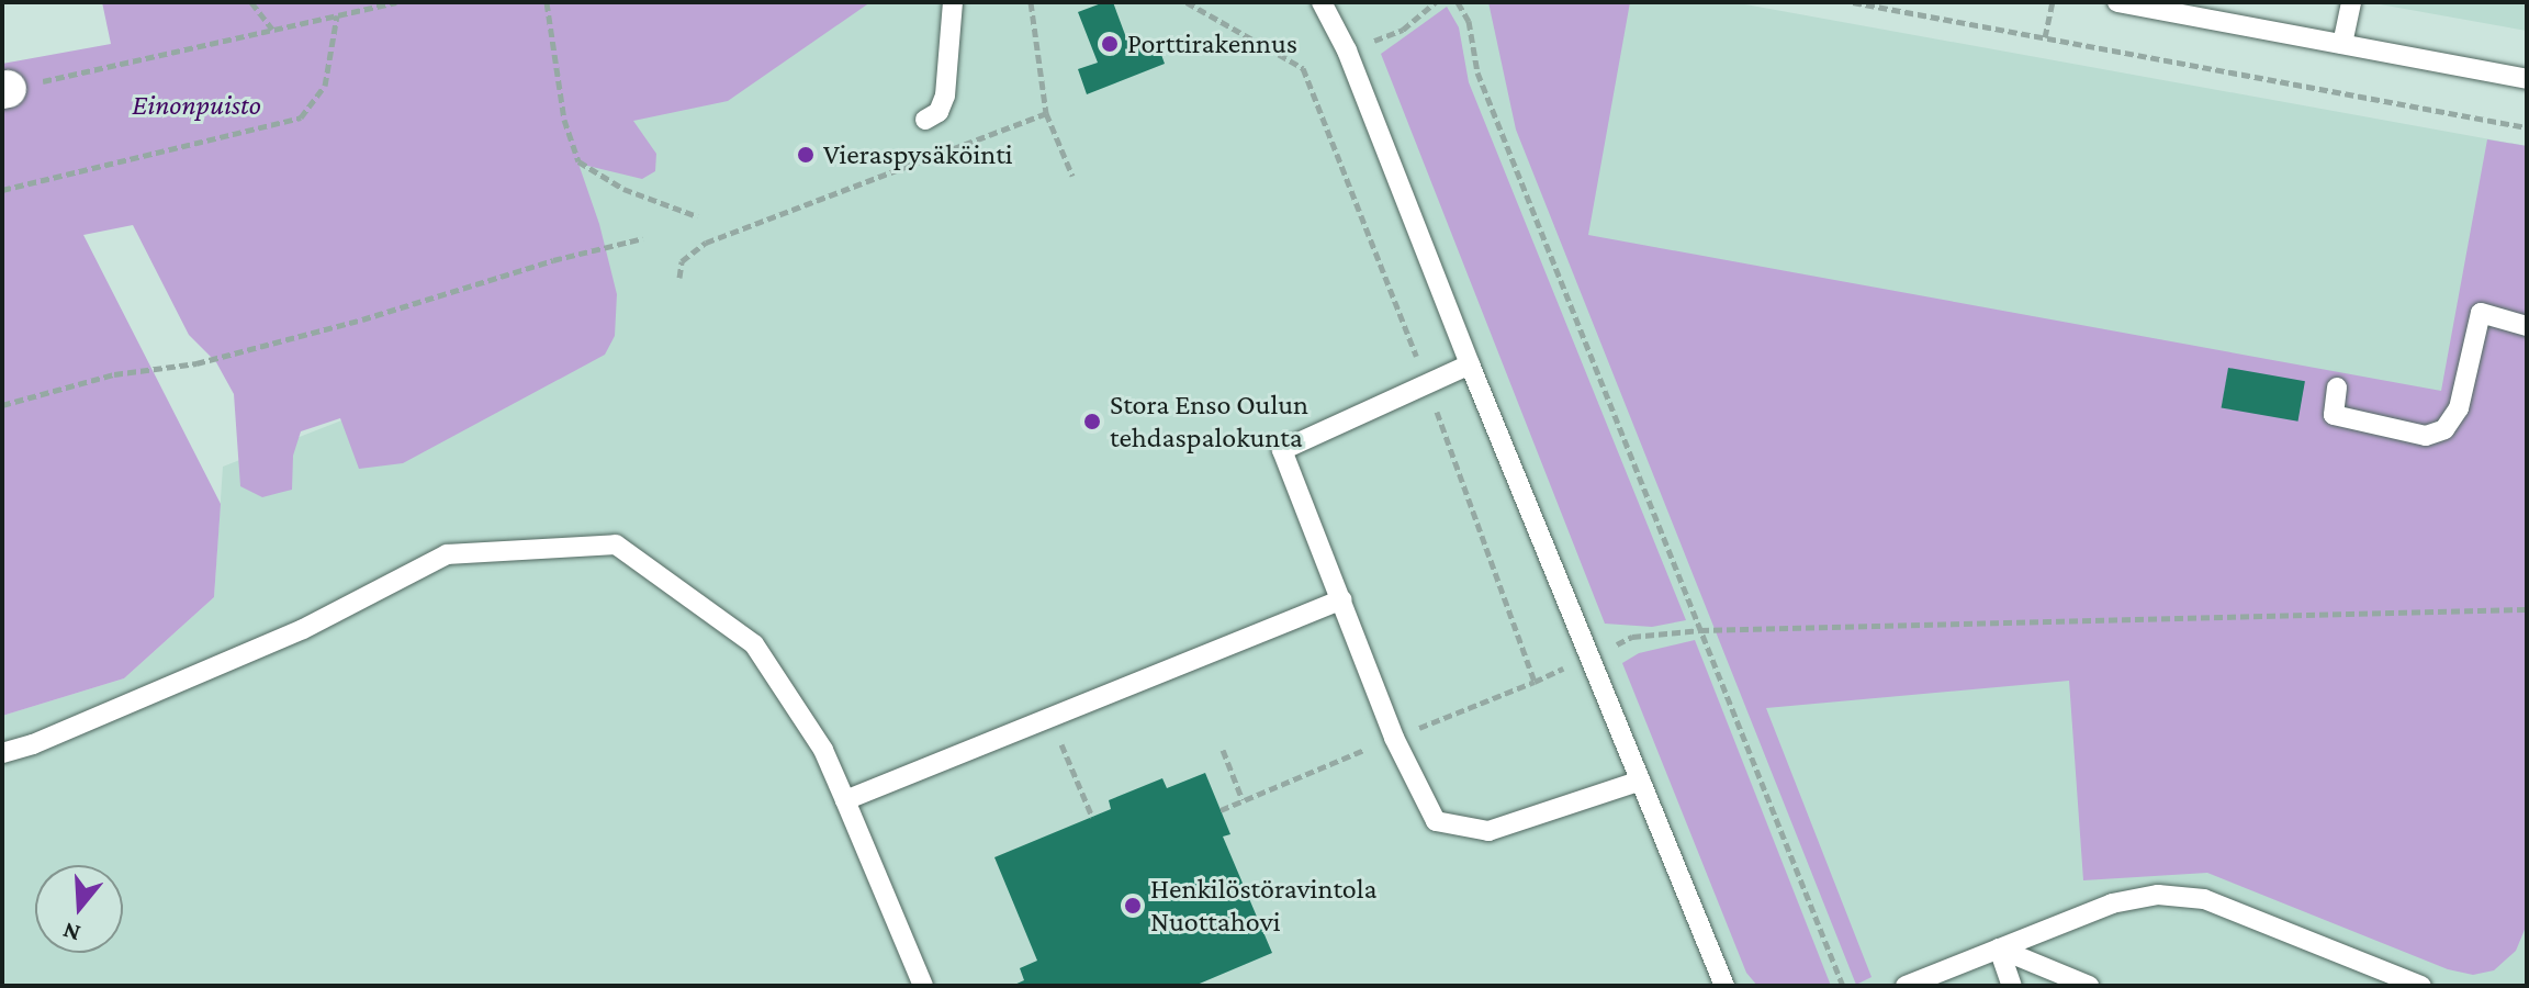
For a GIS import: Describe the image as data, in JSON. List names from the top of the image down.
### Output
{
  "parks": ["Einonpuisto"],
  "places": [
    "Porttirakennus",
    "Vieraspysäköinti",
    "Stora Enso Oulun tehdaspalokunta",
    "Henkilöstöravintola Nuottahovi"
  ],
  "north": "bottom"
}
